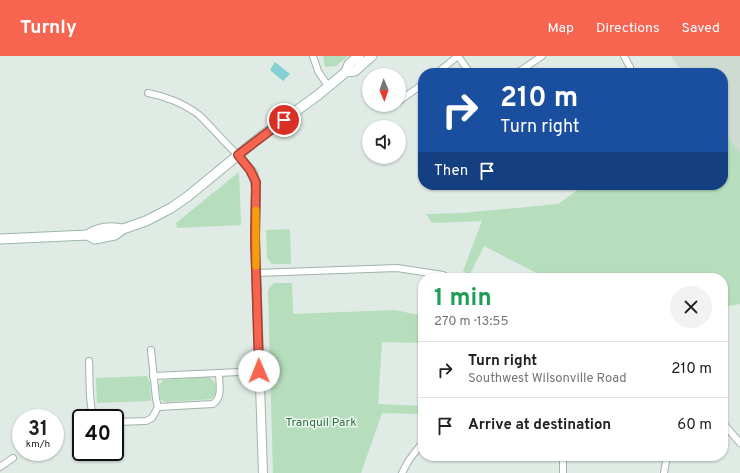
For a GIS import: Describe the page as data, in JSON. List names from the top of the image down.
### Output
{
  "parks": ["Tranquil Park"],
  "north": "bottom",
  "page": {
    "header": "Turnly",
    "nav": ["Map", "Directions", "Saved"],
    "turn": ["210 m", "Turn right"],
    "then": "Then",
    "heading": ["1 min", "270 m · 13:55"],
    "list": [
      {
        "name": "Turn right",
        "note": "Southwest Wilsonville Road",
        "value": "210 m"
      },
      {
        "name": "Arrive at destination",
        "value": "60 m"
      }
    ],
    "speed": "31 km/h",
    "limit": "40"
  }
}
